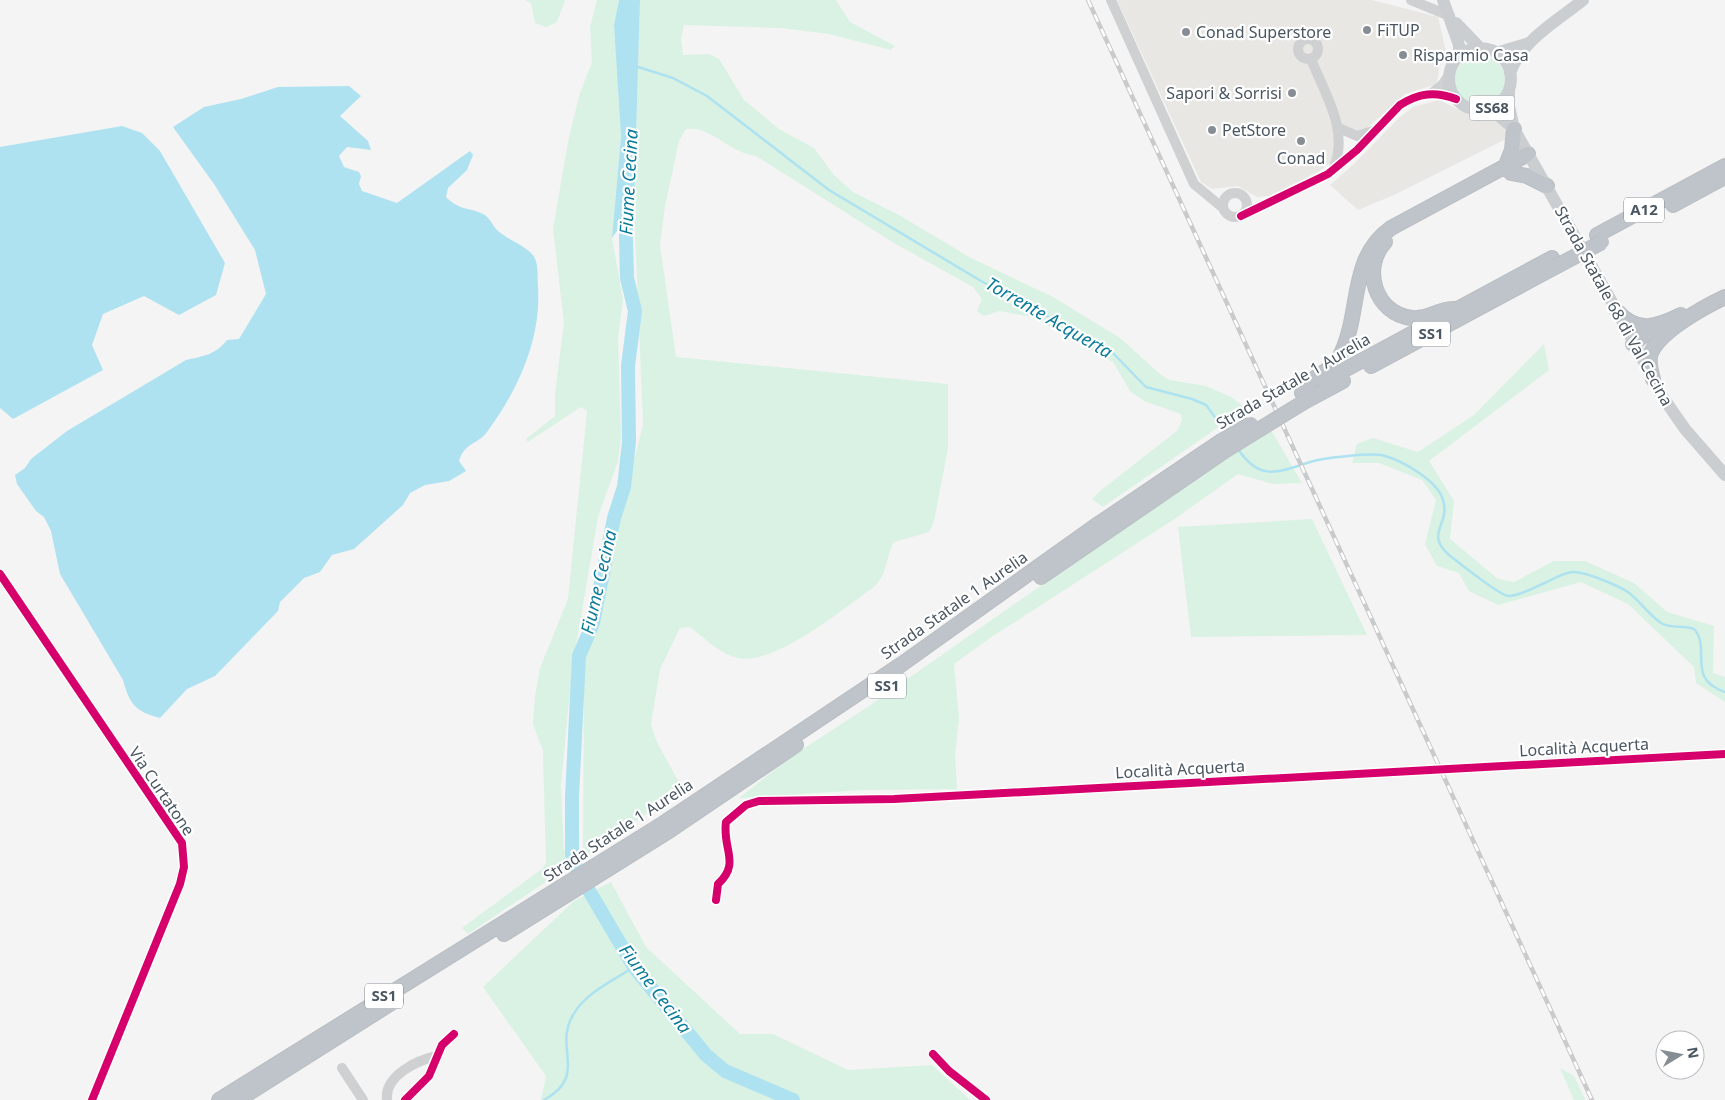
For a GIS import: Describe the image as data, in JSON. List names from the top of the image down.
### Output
{
  "streets": {
    "highway": ["A12", "SS1", "Strada Statale 1 Aurelia"],
    "main road": ["SS68", "Strada Statale 68 di Val Cecina"],
    "street": ["Località Acquerta", "Via Curtatone"]
  },
  "crossings": [
    ["SS68", "Strada Statale 68 di Val Cecina"],
    ["SS1", "Strada Statale 1 Aurelia"]
  ],
  "water": ["Fiume Cecina", "Torrente Acquerta"],
  "places": [
    "FiTUP",
    "Conad Superstore",
    "Risparmio Casa",
    "Sapori & Sorrisi",
    "PetStore",
    "Conad"
  ],
  "north": "right"
}
